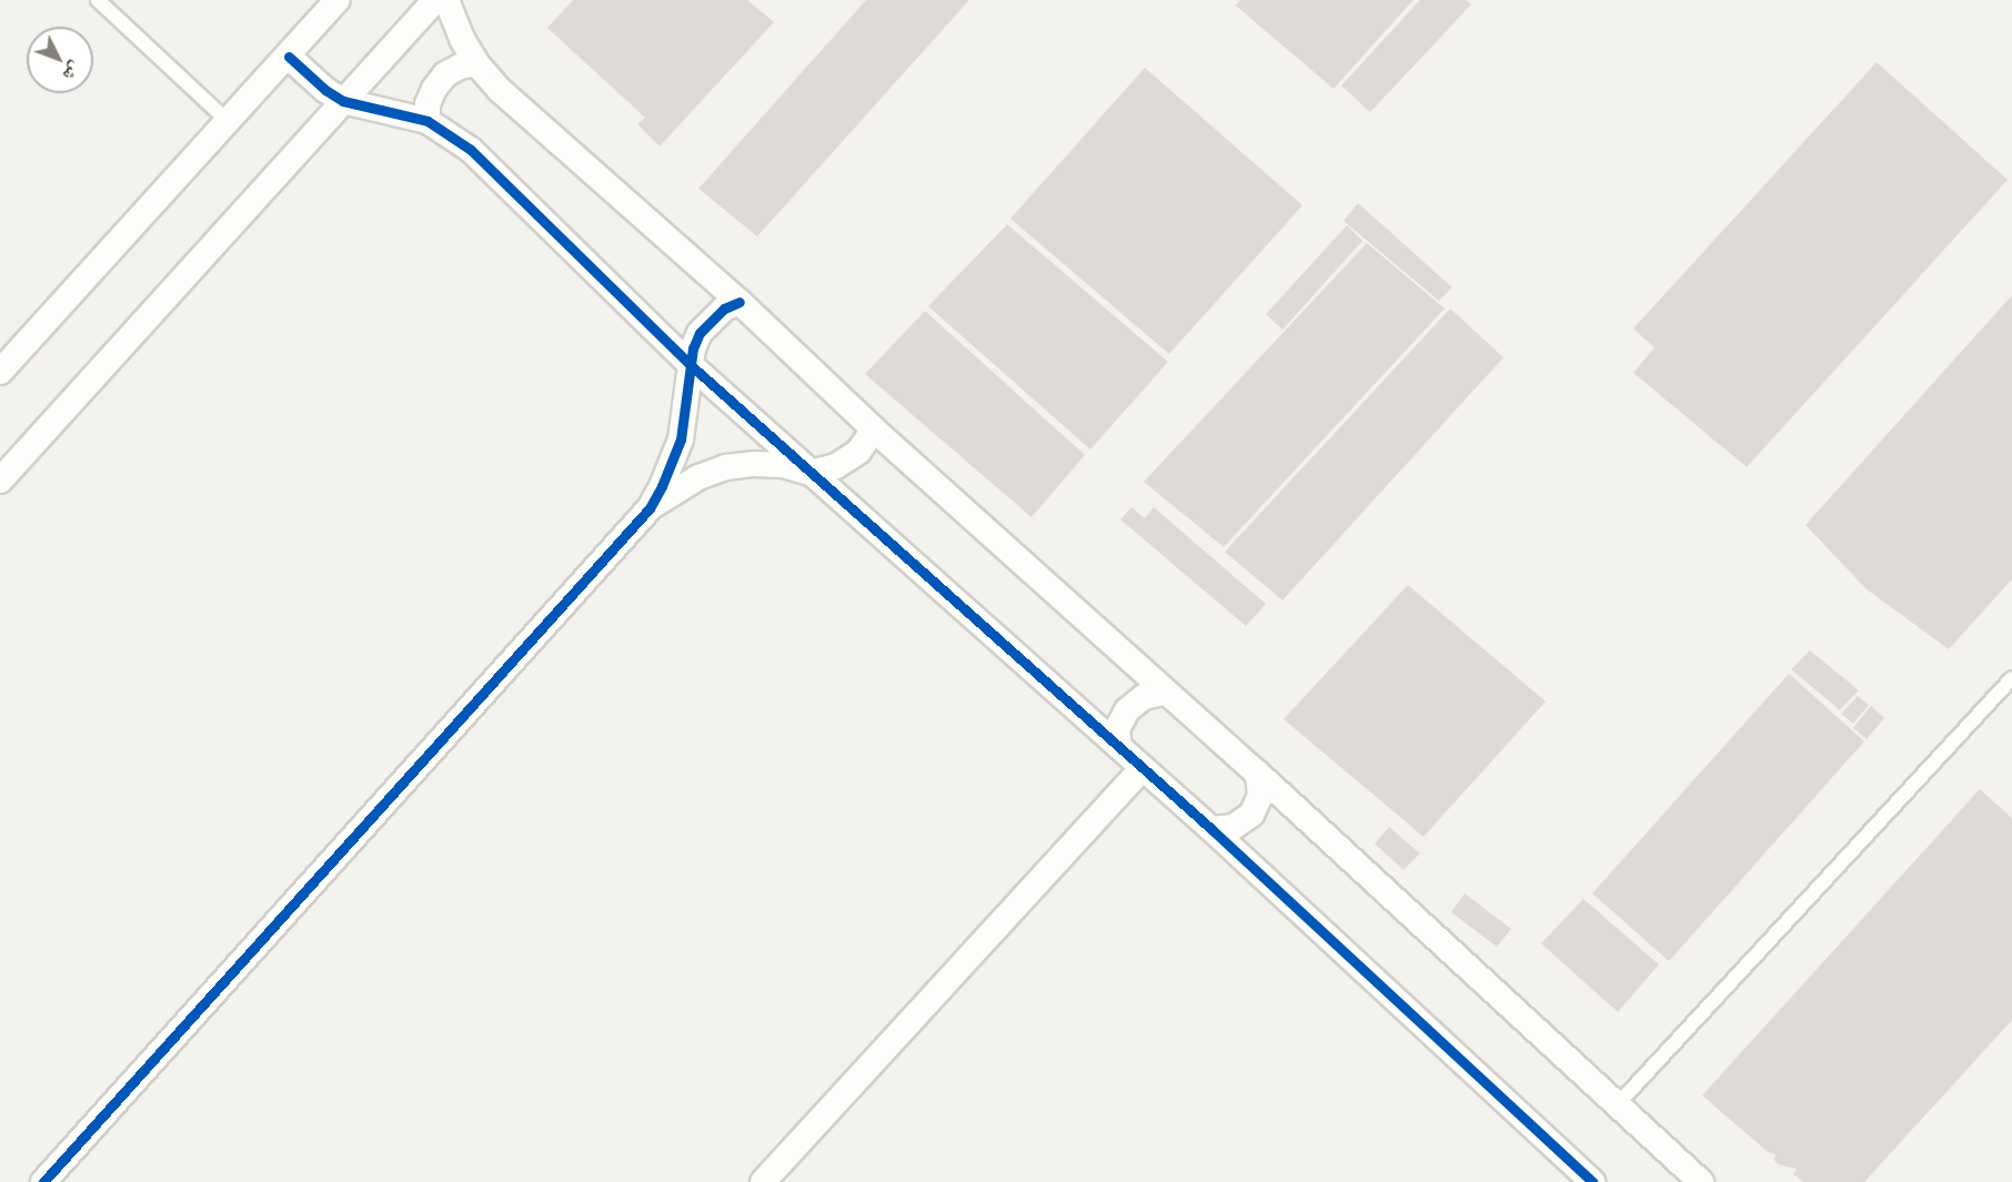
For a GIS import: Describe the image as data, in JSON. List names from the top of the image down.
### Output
{
  "north": "bottom right"
}
